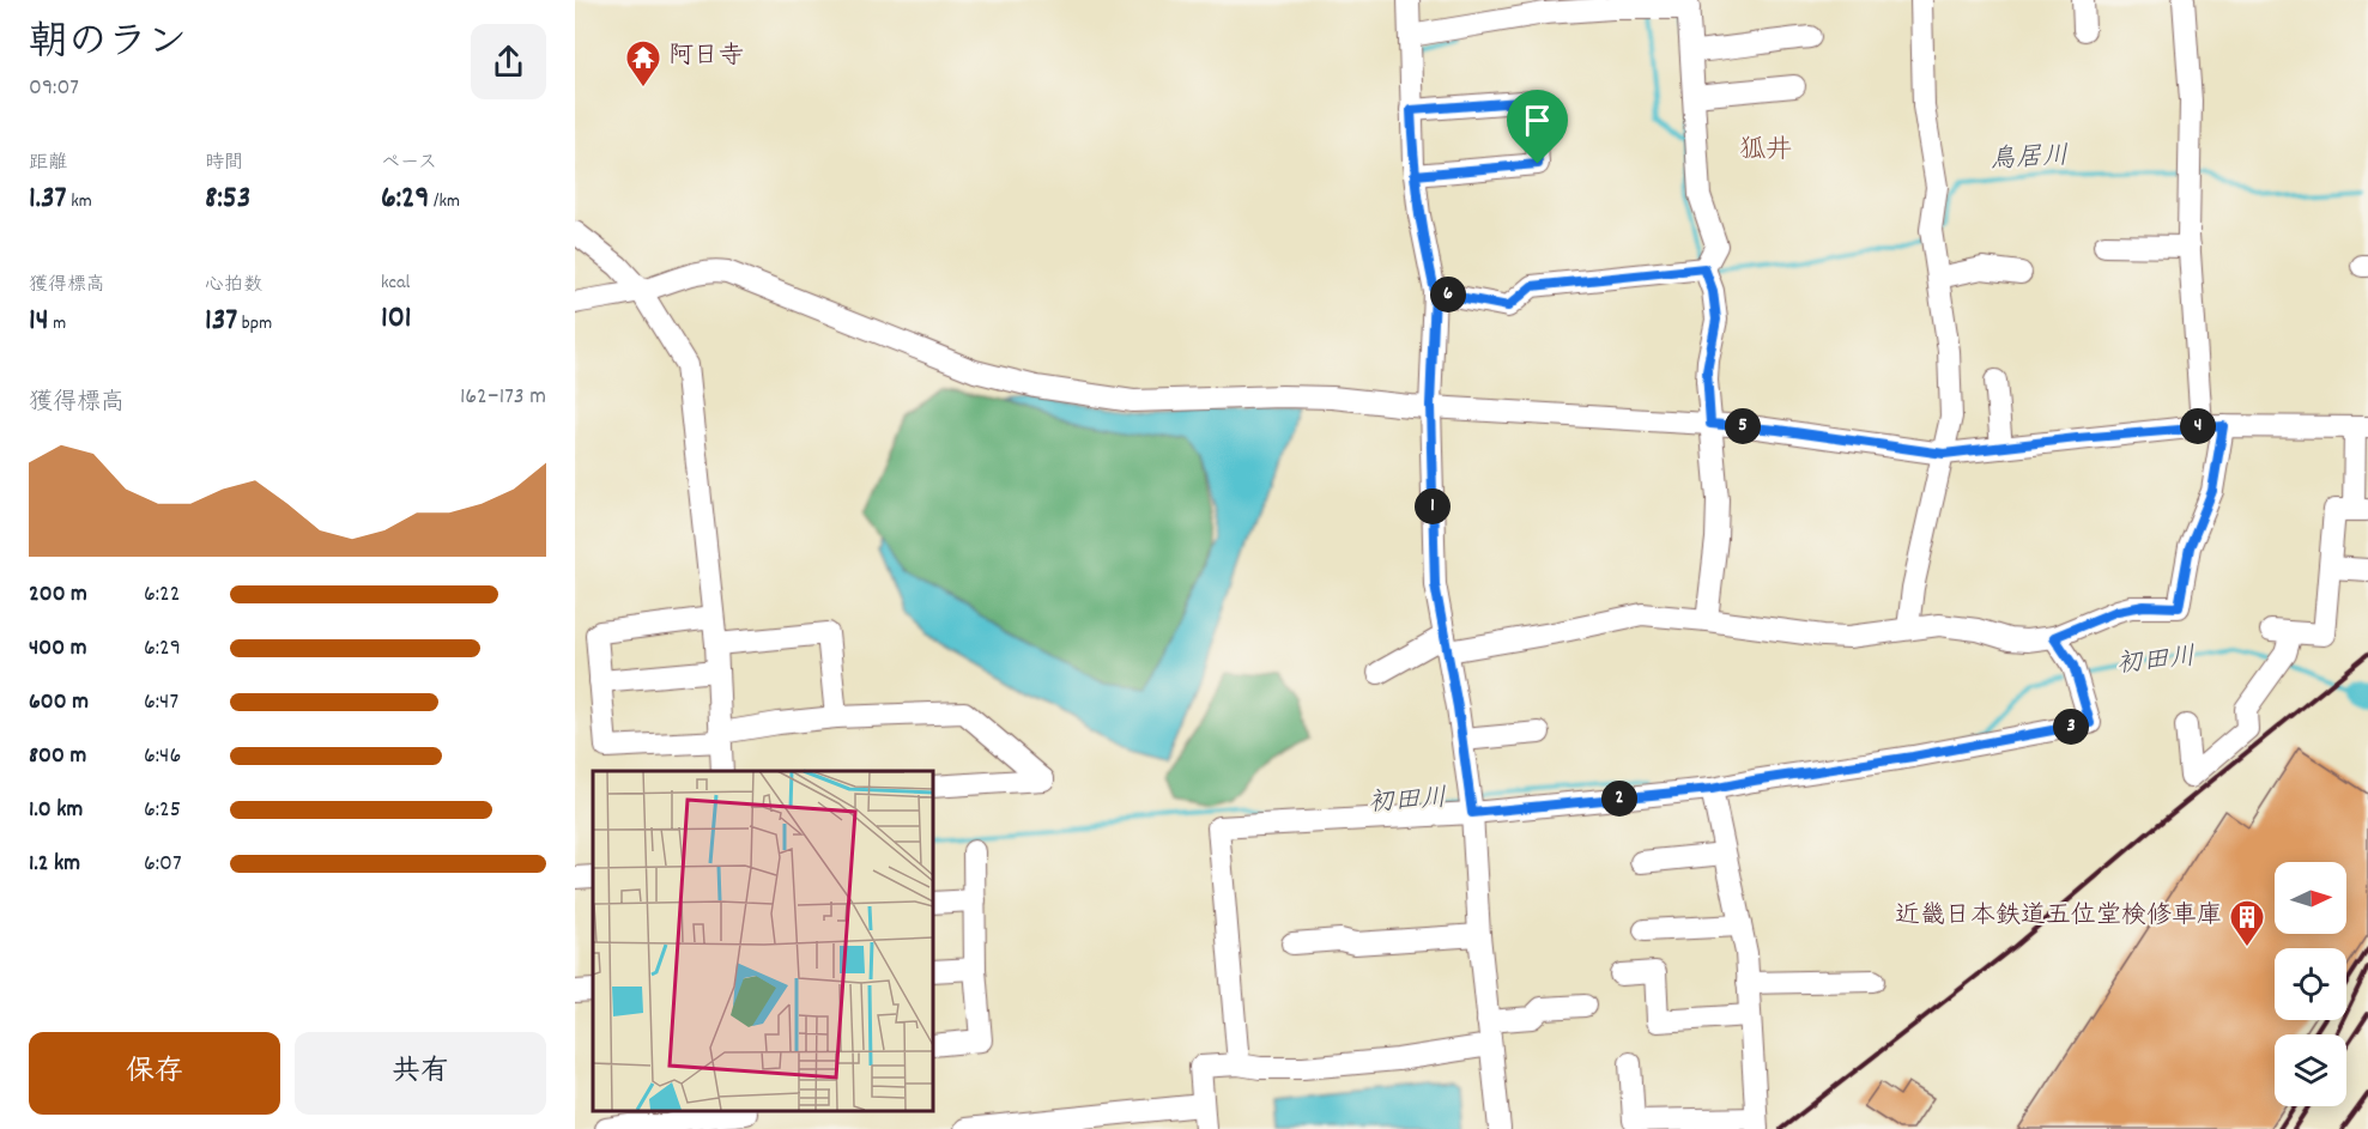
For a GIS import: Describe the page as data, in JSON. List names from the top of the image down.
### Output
{
  "districts": ["狐井"],
  "water": ["鳥居川", "初田川"],
  "places": {
    "temple": ["阿日寺"],
    "building": ["近畿日本鉄道五位堂検修車庫"]
  },
  "north": "right",
  "page": {
    "heading": ["朝のラン", "09:07"],
    "stats": [
      ["距離", "1.37 km"],
      ["時間", "8:53"],
      ["ペース", "6:29 /km"],
      ["獲得標高", "14 m"],
      ["心拍数", "137 bpm"],
      ["kcal", "101"]
    ],
    "pins": [
      "6",
      "4",
      "5",
      "1",
      "3",
      "2"
    ],
    "chart": ["獲得標高", "162–173 m"],
    "list": [
      {
        "name": "200 m",
        "note": "6:22"
      },
      {
        "name": "400 m",
        "note": "6:29"
      },
      {
        "name": "600 m",
        "note": "6:47"
      },
      {
        "name": "800 m",
        "note": "6:46"
      },
      {
        "name": "1.0 km",
        "note": "6:25"
      },
      {
        "name": "1.2 km",
        "note": "6:07"
      }
    ],
    "buttons": ["保存", "共有"]
  }
}
